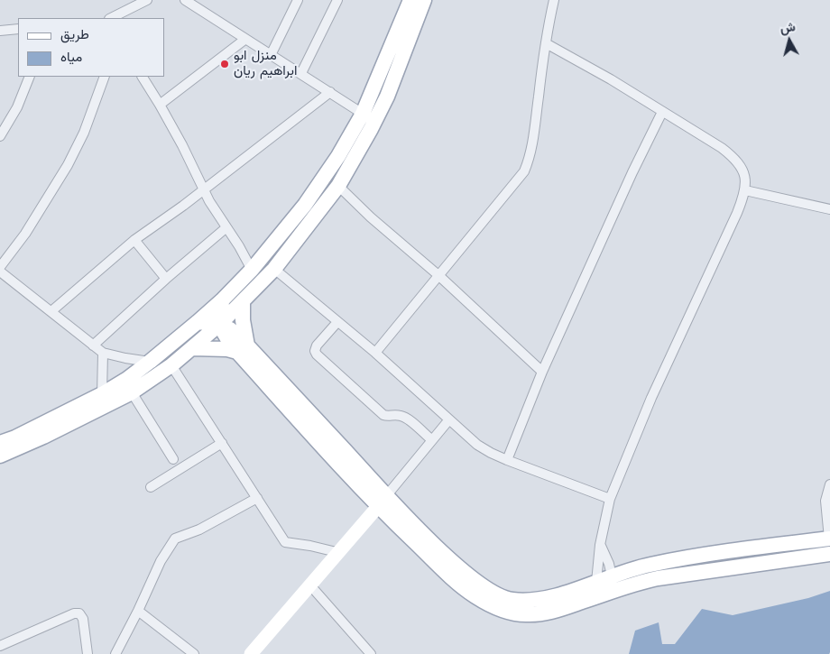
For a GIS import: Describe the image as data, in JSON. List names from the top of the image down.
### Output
{
  "places": ["منزل ابو ابراهيم ريان"],
  "legend": ["طريق", "مياه"],
  "north": "top"
}
